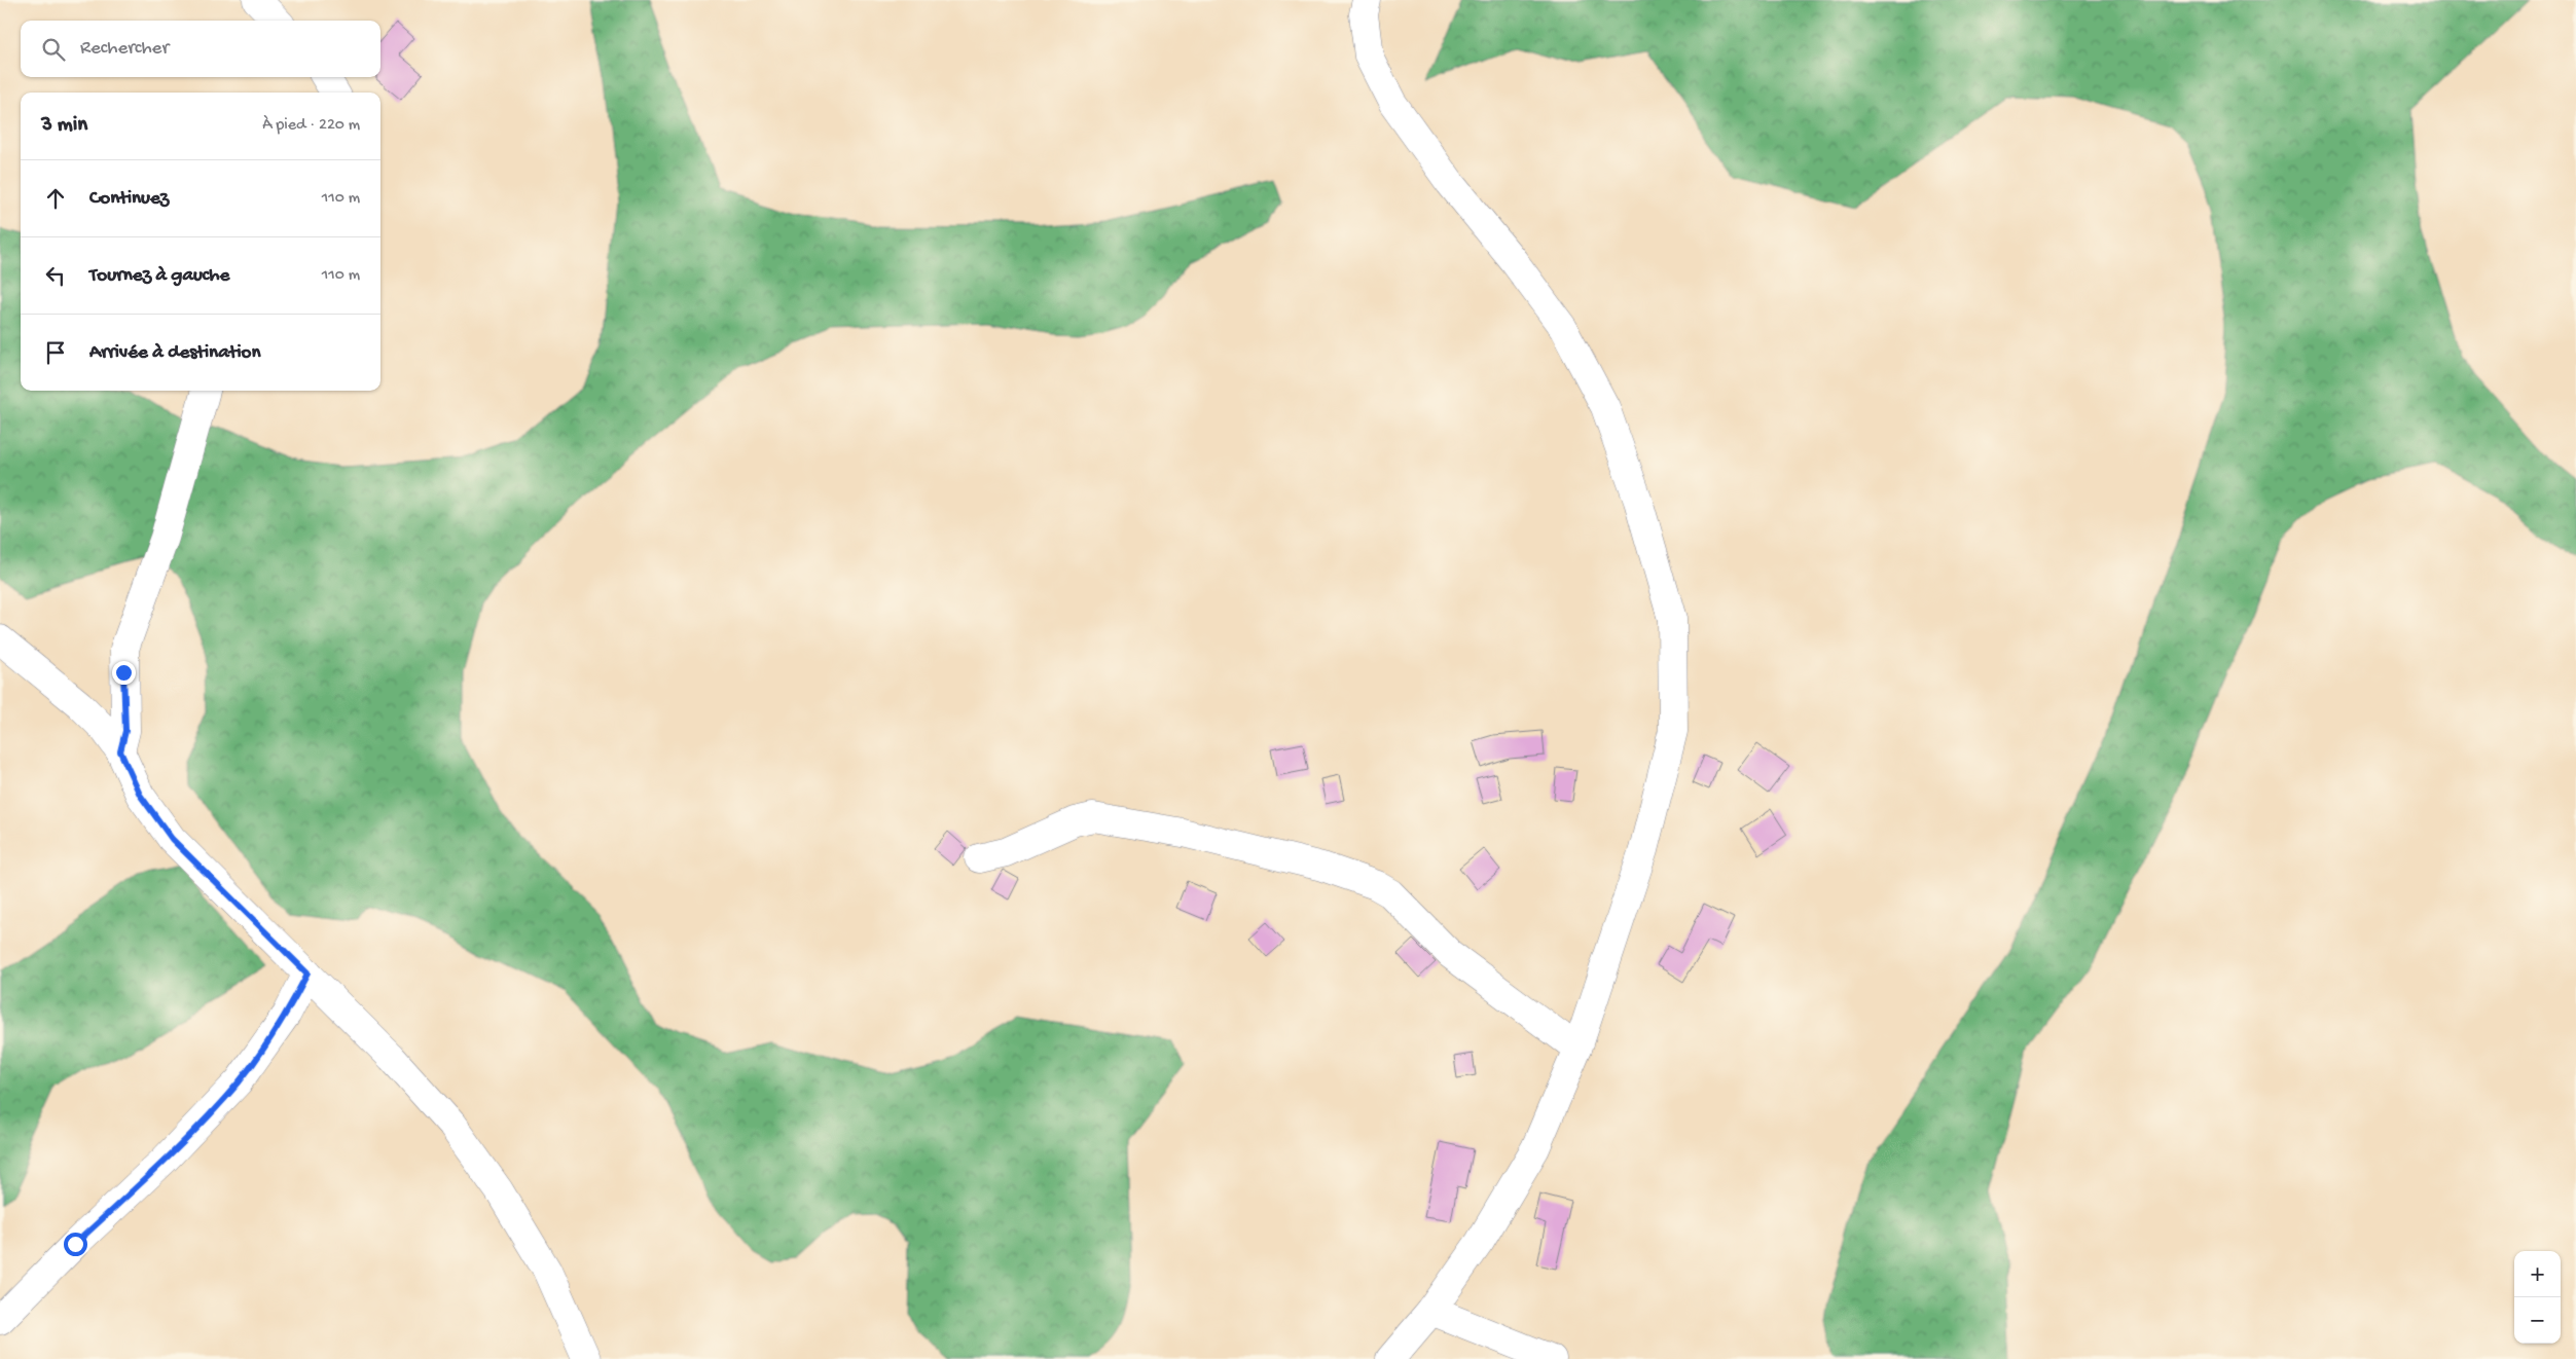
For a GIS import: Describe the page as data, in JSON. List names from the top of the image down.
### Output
{
  "page": {
    "search": "Rechercher",
    "heading": ["3 min", "À pied · 220 m"],
    "list": [
      ["Continuez", "110 m"],
      ["Tournez à gauche", "110 m"],
      "Arrivée à destination"
    ],
    "map_buttons": ["+", "−"]
  }
}
